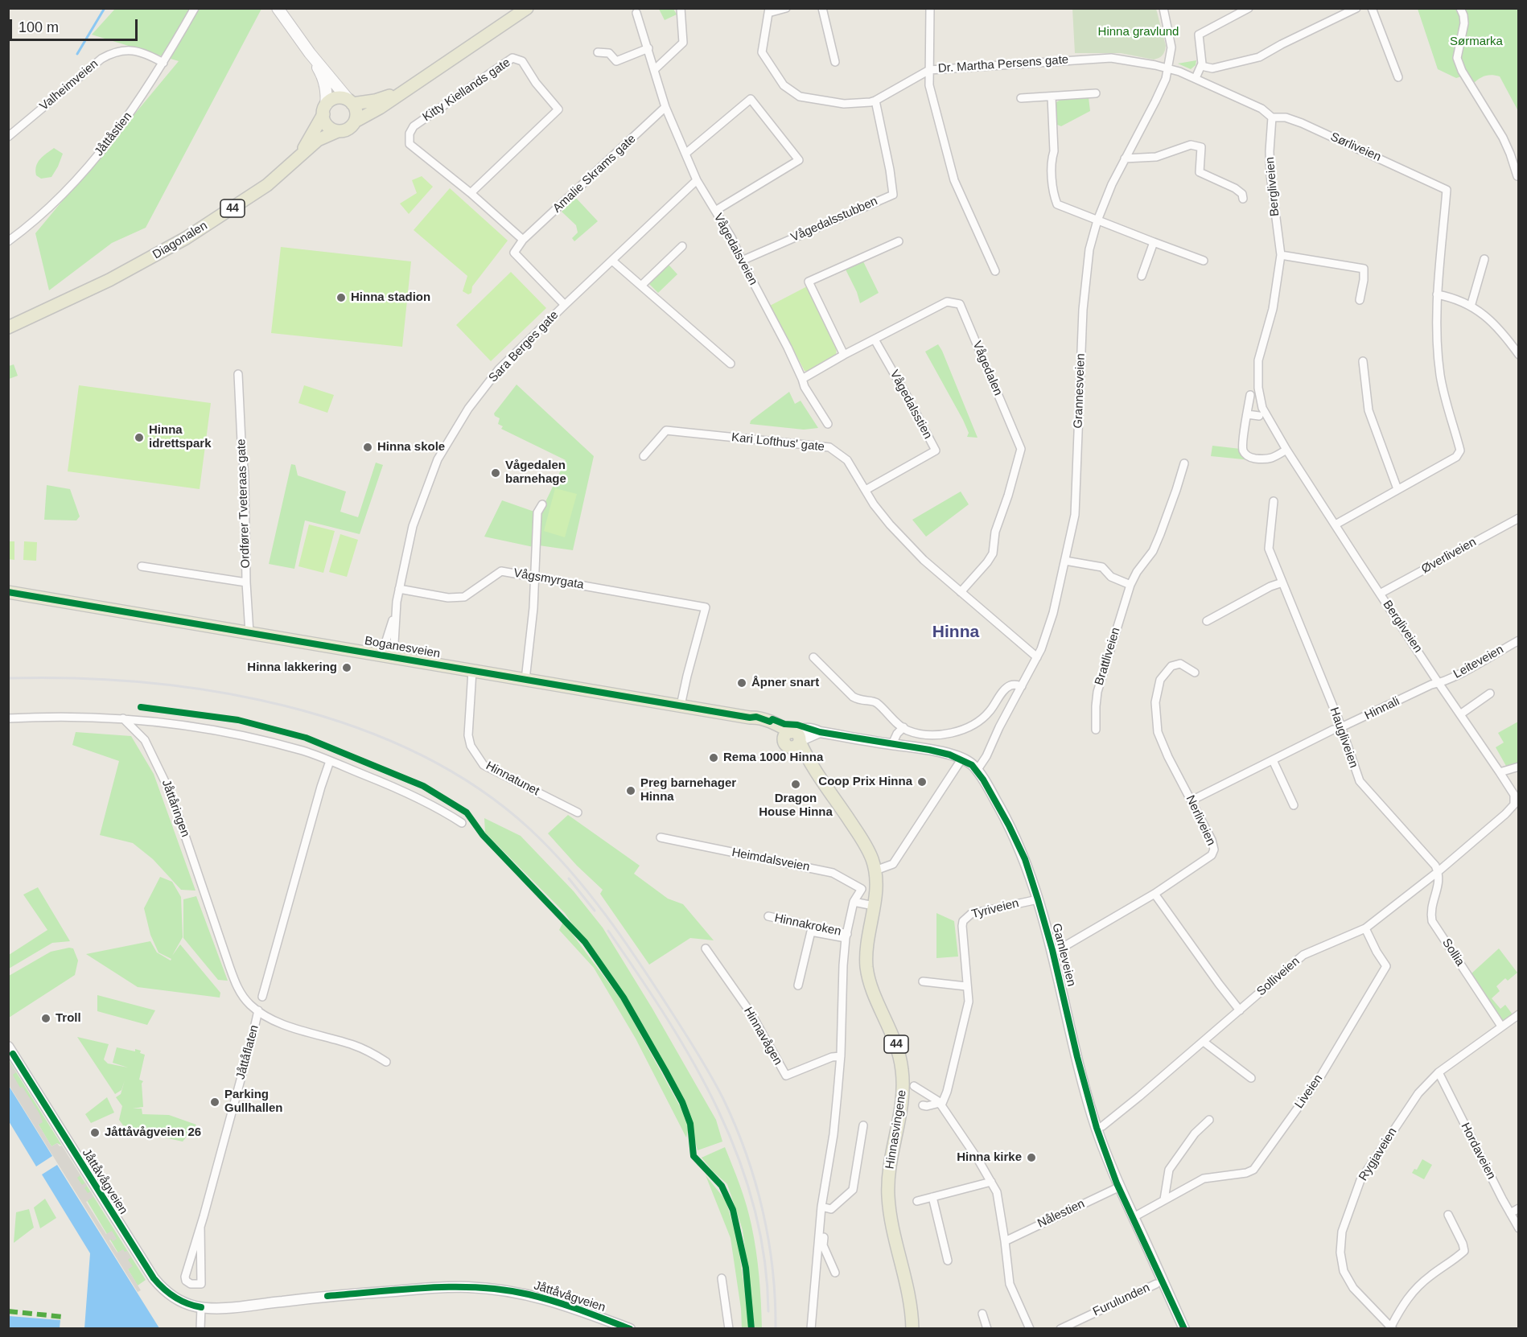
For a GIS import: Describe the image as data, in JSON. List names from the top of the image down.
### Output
{
  "streets": {
    "main road": [
      "44",
      "Diagonalen",
      "Boganesveien",
      "Hinnasvingene"
    ],
    "street": [
      "Dr. Martha Persens gate",
      "Valheimveien",
      "Kitty Kiellands gate",
      "Jåttåstien",
      "Sørliveien",
      "Amalie Skrams gate",
      "Bergliveien",
      "Vågedalsstubben",
      "Vågedalsveien",
      "Sara Berges gate",
      "Vågedalen",
      "Grannesveien",
      "Vågedalsstien",
      "Kari Lofthus' gate",
      "Ordfører Tveteraas gate",
      "Øverliveien",
      "Vågsmyrgata",
      "Brattliveien",
      "Leiteveien",
      "Hinnali",
      "Haugliveien",
      "Hinnatunet",
      "Jåttåringen",
      "Nerliveien",
      "Heimdalsveien",
      "Tyriveien",
      "Hinnakroken",
      "Sollia",
      "Gamleveien",
      "Solliveien",
      "Hinnavågen",
      "Jåttåflaten",
      "Liveien",
      "Hordaveien",
      "Rygjaveien",
      "Jåttåvågveien",
      "Nålestien",
      "Furulunden"
    ]
  },
  "crossings": [
    ["Dr. Martha Persens gate", "Sørliveien"],
    ["Dr. Martha Persens gate", "Vågedalsstubben"],
    ["Dr. Martha Persens gate", "Grannesveien"],
    ["Valheimveien", "Jåttåstien"],
    ["Kitty Kiellands gate", "Amalie Skrams gate"],
    ["Sørliveien", "Bergliveien"],
    ["Sørliveien", "Grannesveien"],
    ["Amalie Skrams gate", "Vågedalsveien"],
    ["Bergliveien", "Øverliveien"],
    ["Bergliveien", "Leiteveien"],
    ["Bergliveien", "Hinnali"],
    ["Bergliveien", "Solliveien"],
    ["44", "Diagonalen"],
    ["Vågedalsstubben", "Vågedalsveien"],
    ["Vågedalsveien", "Sara Berges gate"],
    ["Vågedalsveien", "Vågedalen"],
    ["Sara Berges gate", "Vågsmyrgata"],
    ["Sara Berges gate", "Boganesveien"],
    ["Vågedalen", "Vågedalsstien"],
    ["Vågedalen", "Kari Lofthus' gate"],
    ["Grannesveien", "Kari Lofthus' gate"],
    ["Grannesveien", "Gamleveien"],
    ["Vågedalsstien", "Kari Lofthus' gate"],
    ["Ordfører Tveteraas gate", "Boganesveien"],
    ["Vågsmyrgata", "Boganesveien"],
    ["Boganesveien", "Hinnatunet"],
    ["Boganesveien", "Gamleveien"],
    ["Boganesveien", "Hinnasvingene"],
    ["Leiteveien", "Hinnali"],
    ["Hinnali", "Haugliveien"],
    ["Haugliveien", "Sollia"],
    ["Haugliveien", "Solliveien"],
    ["Jåttåringen", "Jåttåflaten"],
    ["Nerliveien", "Gamleveien"],
    ["Tyriveien", "Gamleveien"],
    ["Sollia", "Solliveien"],
    ["Sollia", "Rygjaveien"],
    ["Gamleveien", "Solliveien"],
    ["Gamleveien", "Liveien"],
    ["Gamleveien", "Hinnasvingene"],
    ["Gamleveien", "Nålestien"],
    ["Solliveien", "Liveien"],
    ["Hordaveien", "Rygjaveien"]
  ],
  "districts": ["Hinna"],
  "parks": ["Hinna gravlund", "Sørmarka"],
  "places": [
    "Hinna stadion",
    "Hinna idrettspark",
    "Hinna skole",
    "Vågedalen barnehage",
    "Hinna lakkering",
    "Åpner snart",
    "Rema 1000 Hinna",
    "Coop Prix Hinna",
    "Dragon House Hinna",
    "Preg barnehager Hinna",
    "Troll",
    "Parking Gullhallen",
    "Jåttåvågveien 26",
    "Hinna kirke"
  ],
  "scale_bar": "100 m"
}
